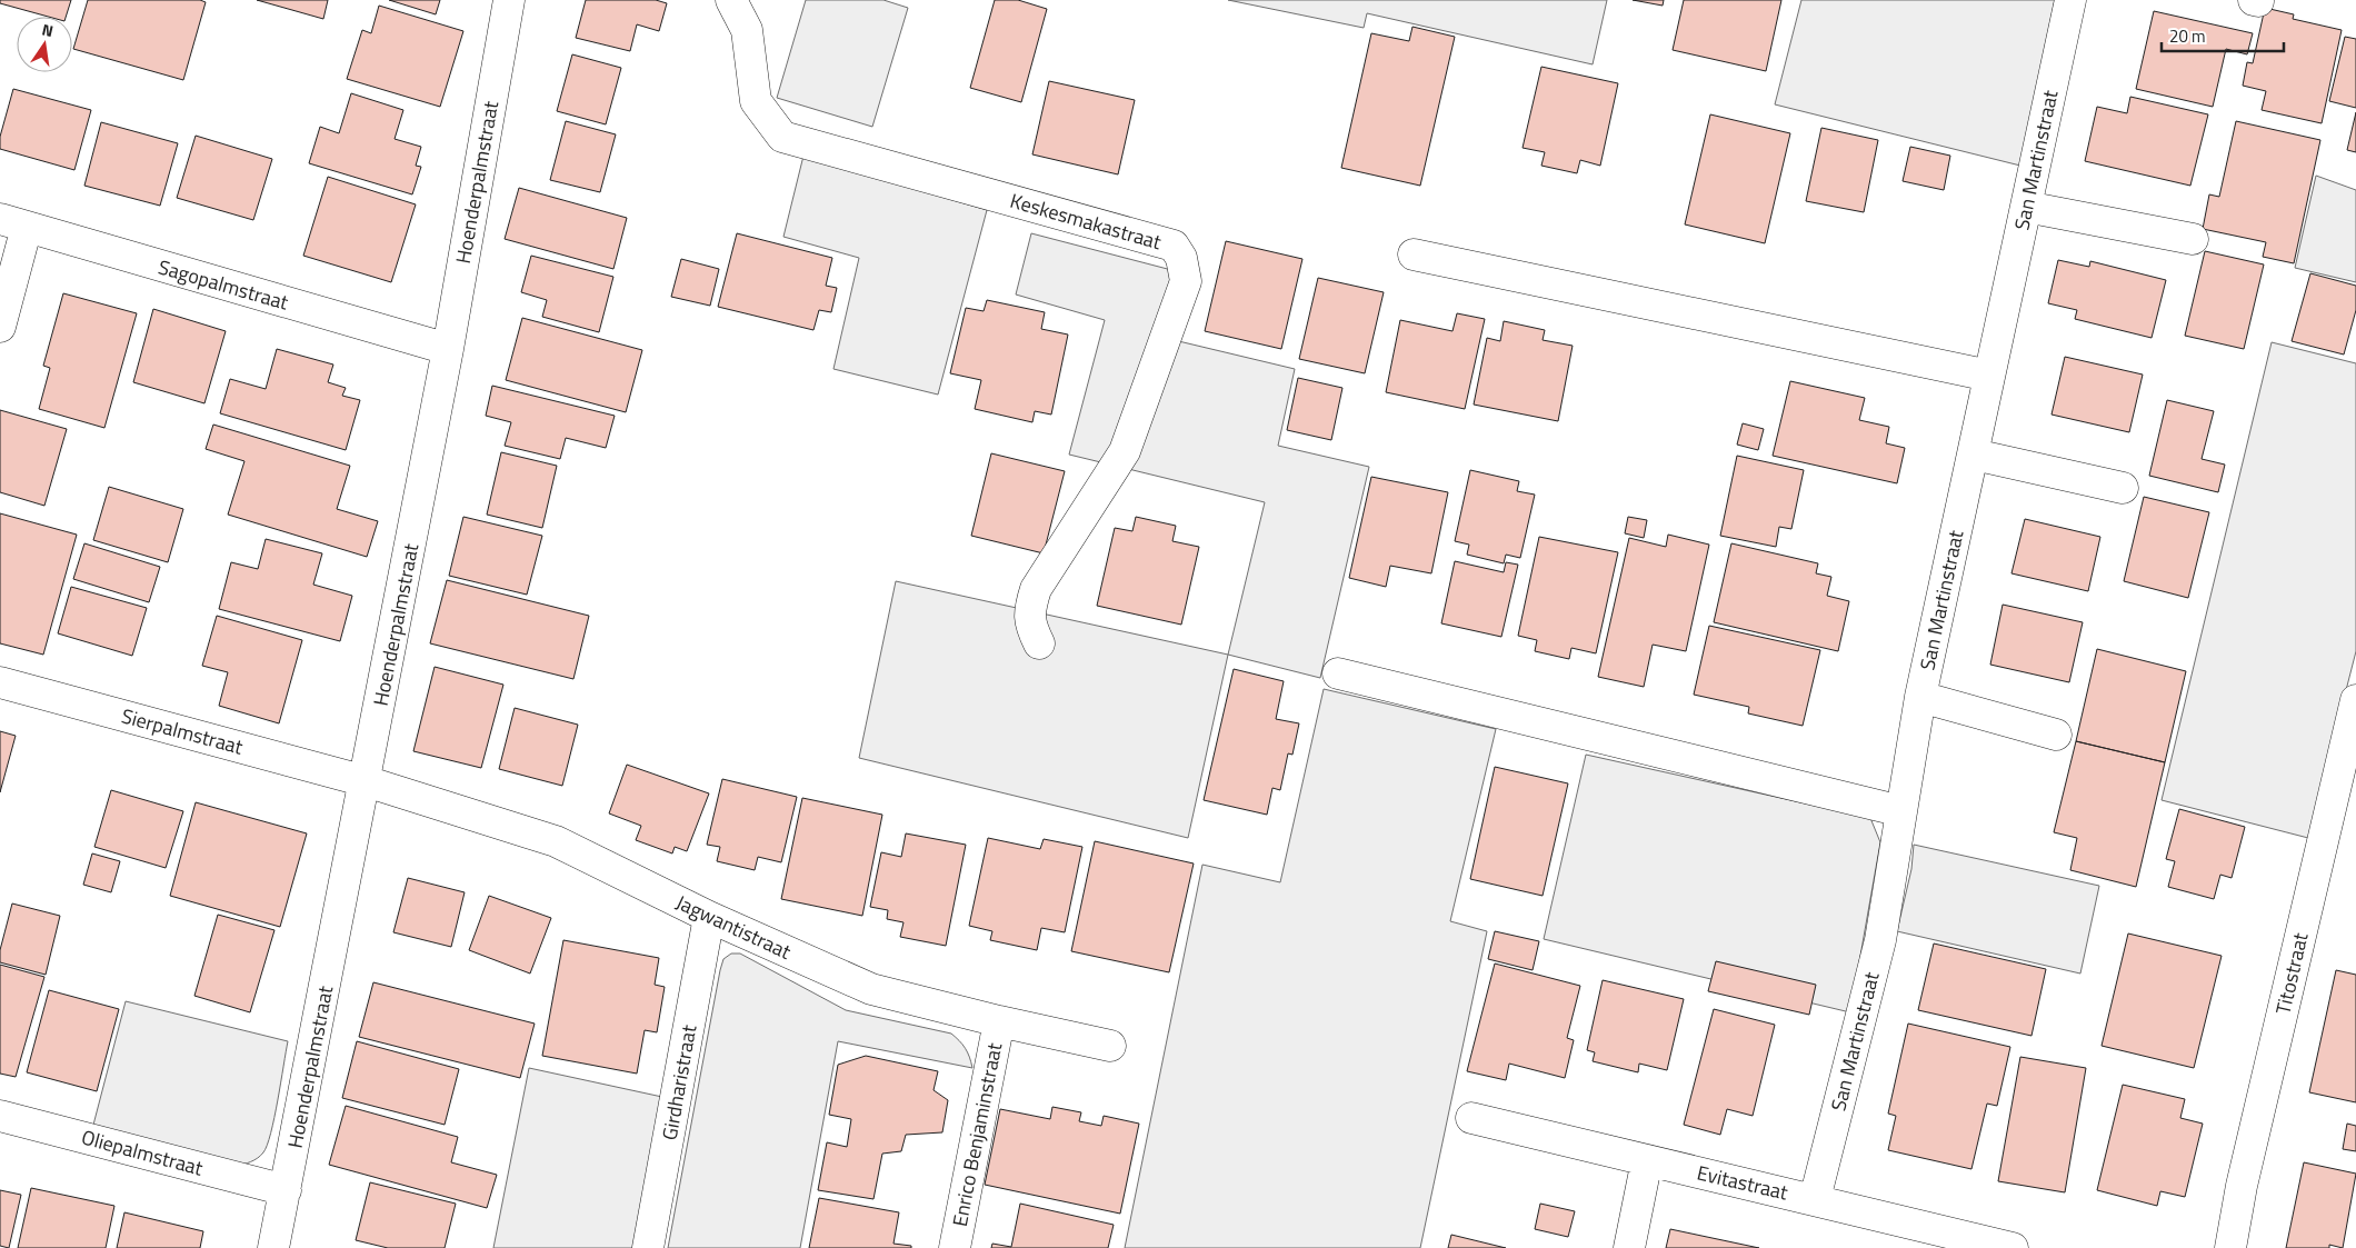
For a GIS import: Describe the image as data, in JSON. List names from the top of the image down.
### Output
{
  "streets": {
    "street": [
      "San Martinstraat",
      "Hoenderpalmstraat",
      "Keskesmakastraat",
      "Sagopalmstraat",
      "Sierpalmstraat",
      "Jagwantistraat",
      "Titostraat",
      "Girdharistraat",
      "Enrico Benjaminstraat",
      "Oliepalmstraat",
      "Evitastraat"
    ]
  },
  "crossings": [
    ["San Martinstraat", "Evitastraat"],
    ["Hoenderpalmstraat", "Sagopalmstraat"],
    ["Hoenderpalmstraat", "Sierpalmstraat"],
    ["Hoenderpalmstraat", "Jagwantistraat"],
    ["Hoenderpalmstraat", "Oliepalmstraat"],
    ["Sierpalmstraat", "Jagwantistraat"],
    ["Jagwantistraat", "Girdharistraat"],
    ["Jagwantistraat", "Enrico Benjaminstraat"]
  ],
  "scale_bar": "20 m",
  "north": "top"
}
